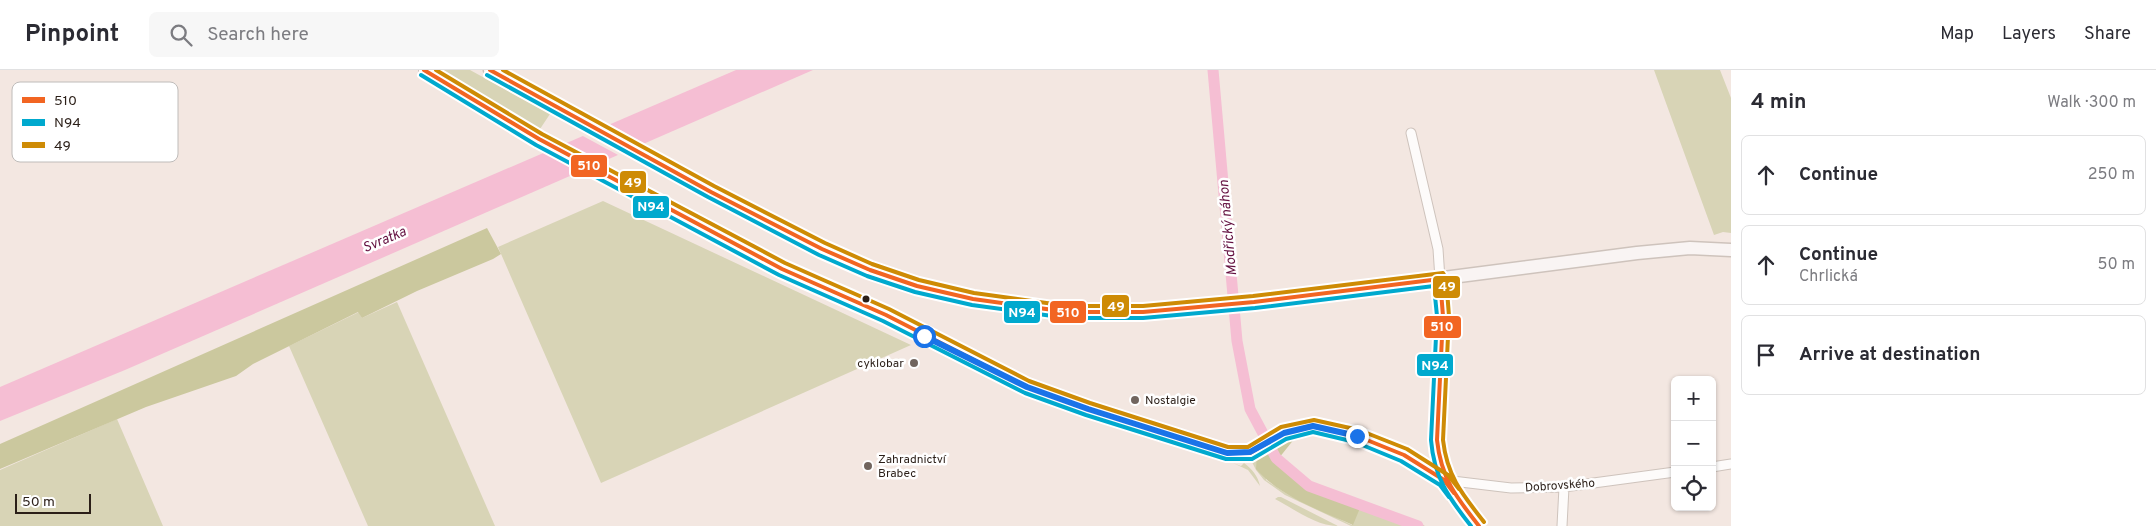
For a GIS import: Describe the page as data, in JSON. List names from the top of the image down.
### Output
{
  "streets": {
    "street": ["Dobrovského"]
  },
  "water": ["Modřický náhon", "Svratka"],
  "places": ["cyklobar", "Nostalgie", "Zahradnictví Brabec"],
  "lines": ["transit line 510", "transit line 49", "transit line N94"],
  "legend": ["510", "N94", "49"],
  "scale_bar": "50 m",
  "page": {
    "header": "Pinpoint",
    "search": "Search here",
    "nav": ["Map", "Layers", "Share"],
    "heading": ["4 min", "Walk · 300 m"],
    "list": [
      ["Continue", "250 m"],
      ["Continue", "Chrlická", "50 m"],
      "Arrive at destination"
    ],
    "map_buttons": ["+", "−"],
    "scale": "50 m"
  }
}
